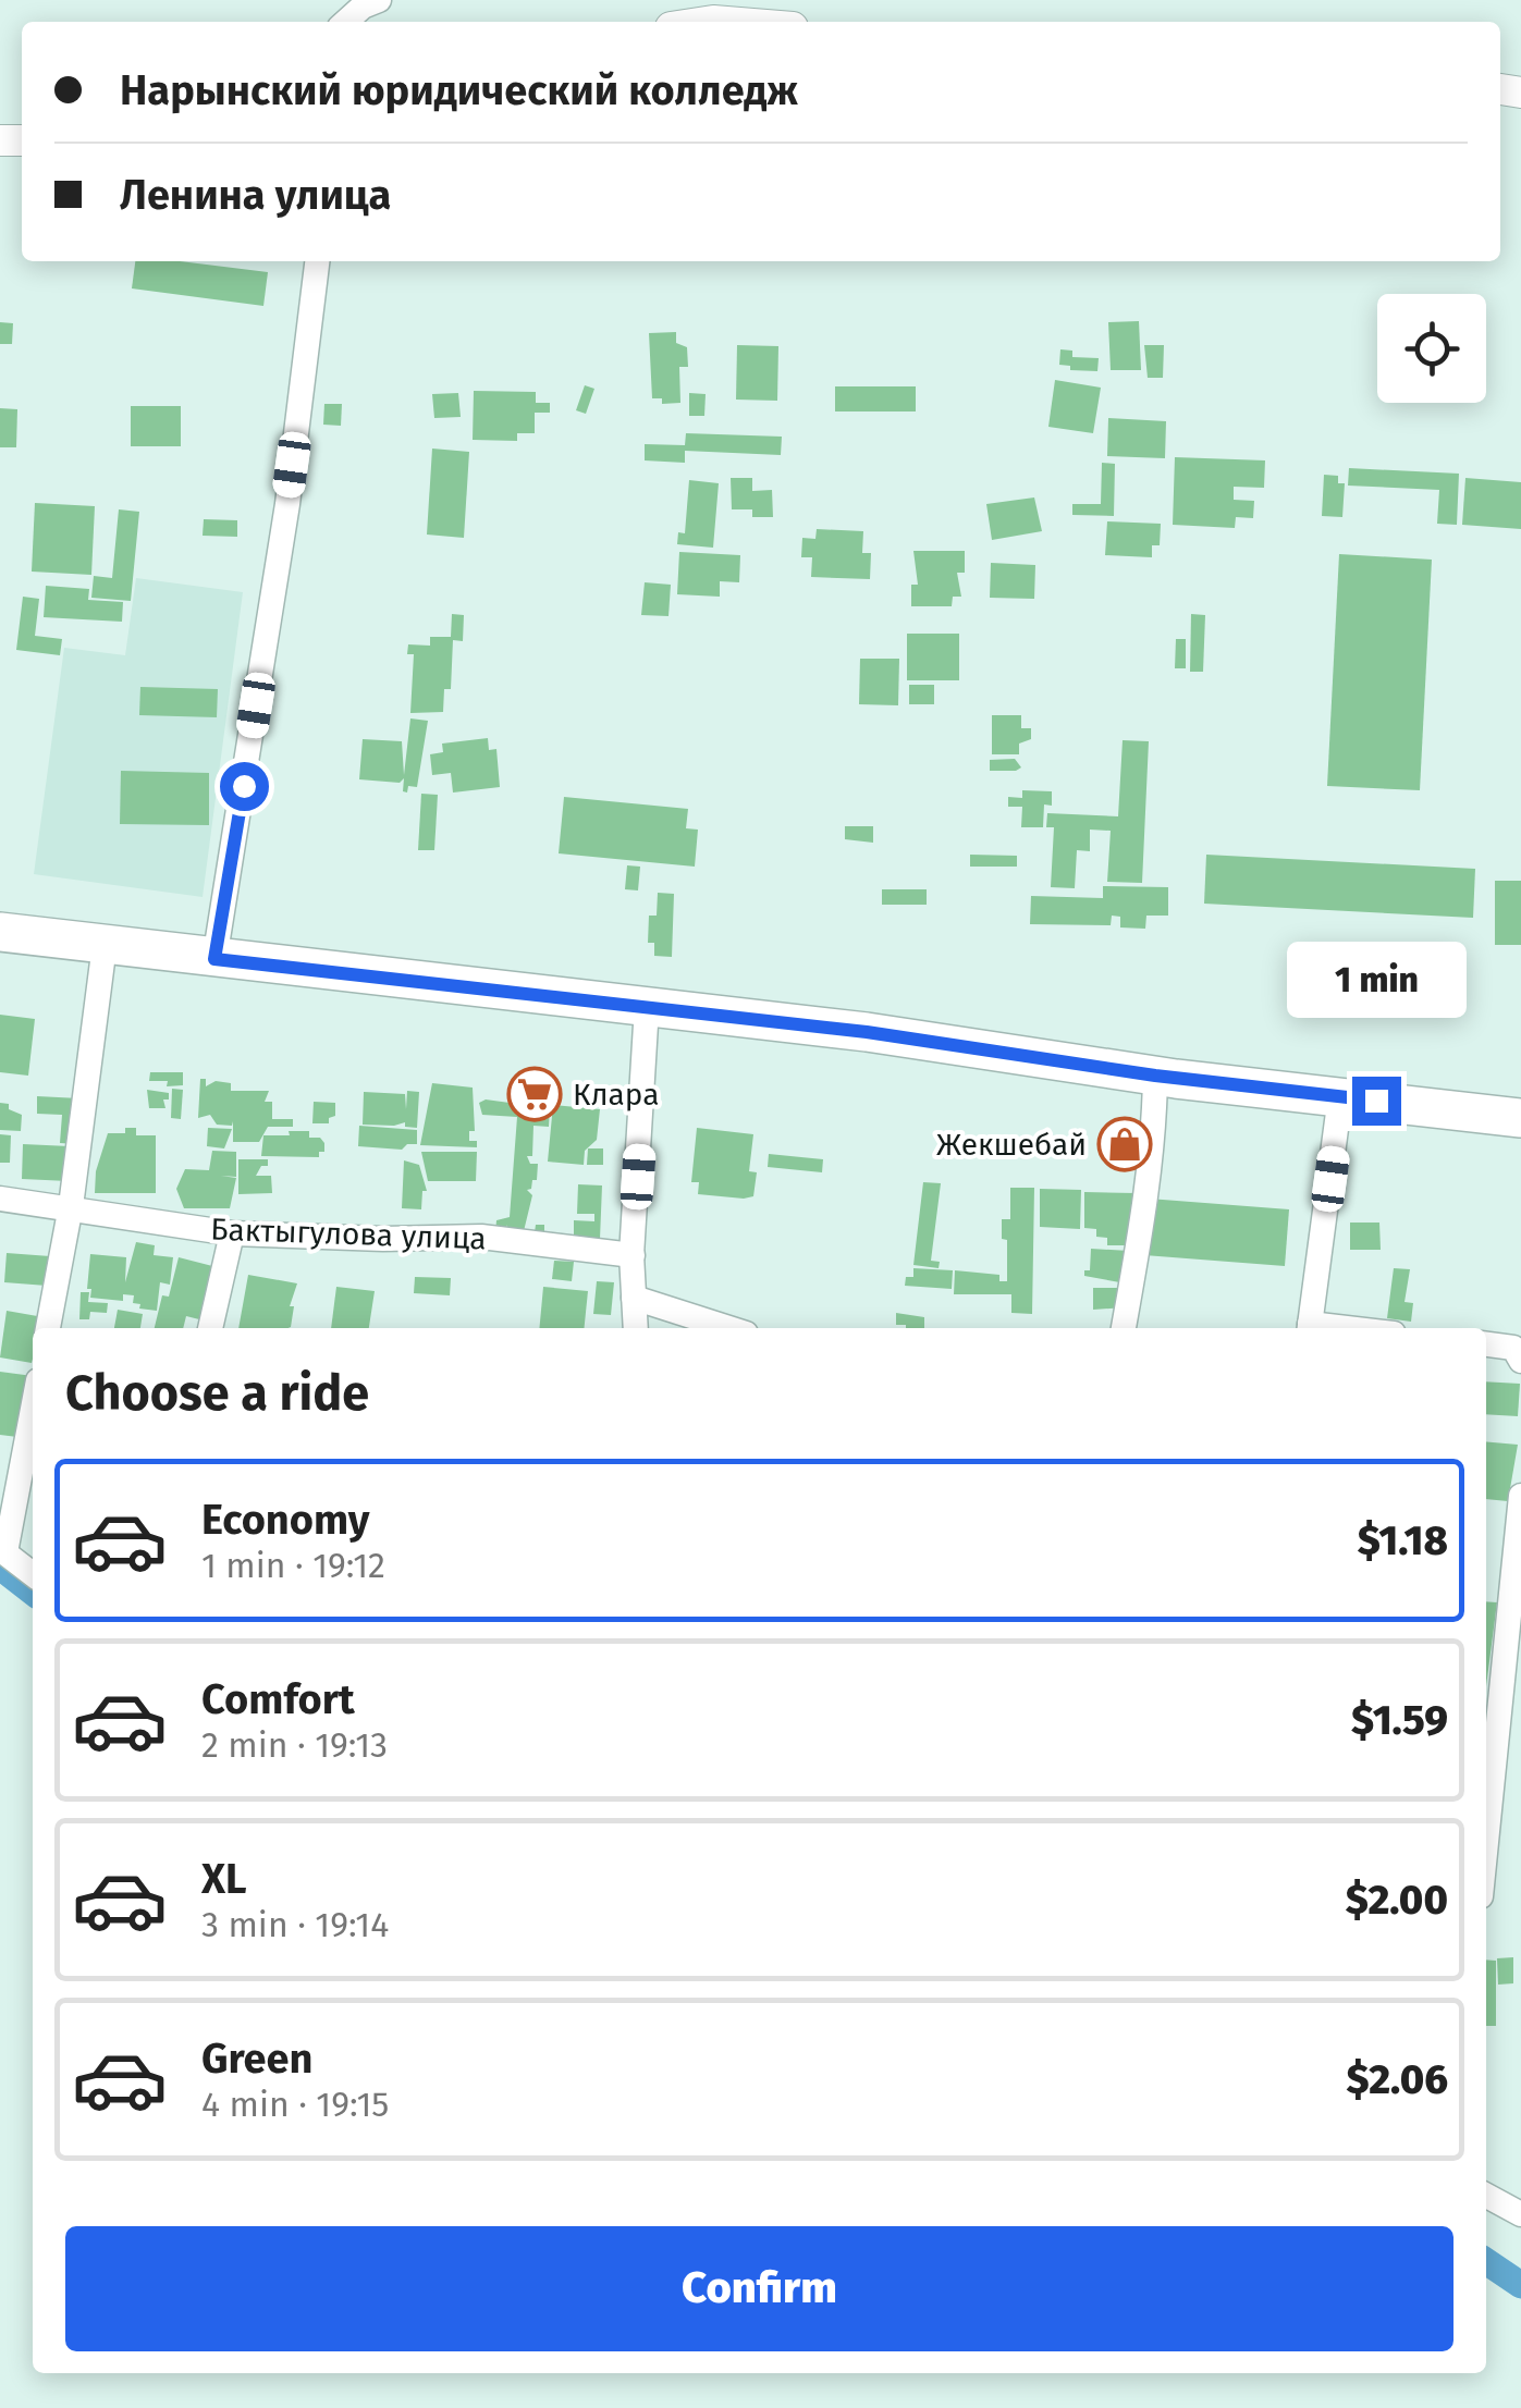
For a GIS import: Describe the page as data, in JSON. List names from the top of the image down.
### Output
{
  "streets": {
    "street": ["Бактыгулова улица"]
  },
  "places": {
    "supermarket": ["Клара"],
    "shop": ["Жекшебай"]
  },
  "page": {
    "banner": ["Нарынский юридический колледж", "Ленина улица"],
    "bubble": "1 min",
    "heading": "Choose a ride",
    "list": [
      {
        "name": "Economy",
        "note": "1 min · 19:12",
        "value": "$1.18"
      },
      {
        "name": "Comfort",
        "note": "2 min · 19:13",
        "value": "$1.59"
      },
      {
        "name": "XL",
        "note": "3 min · 19:14",
        "value": "$2.00"
      },
      {
        "name": "Green",
        "note": "4 min · 19:15",
        "value": "$2.06"
      }
    ],
    "buttons": "Confirm"
  }
}
